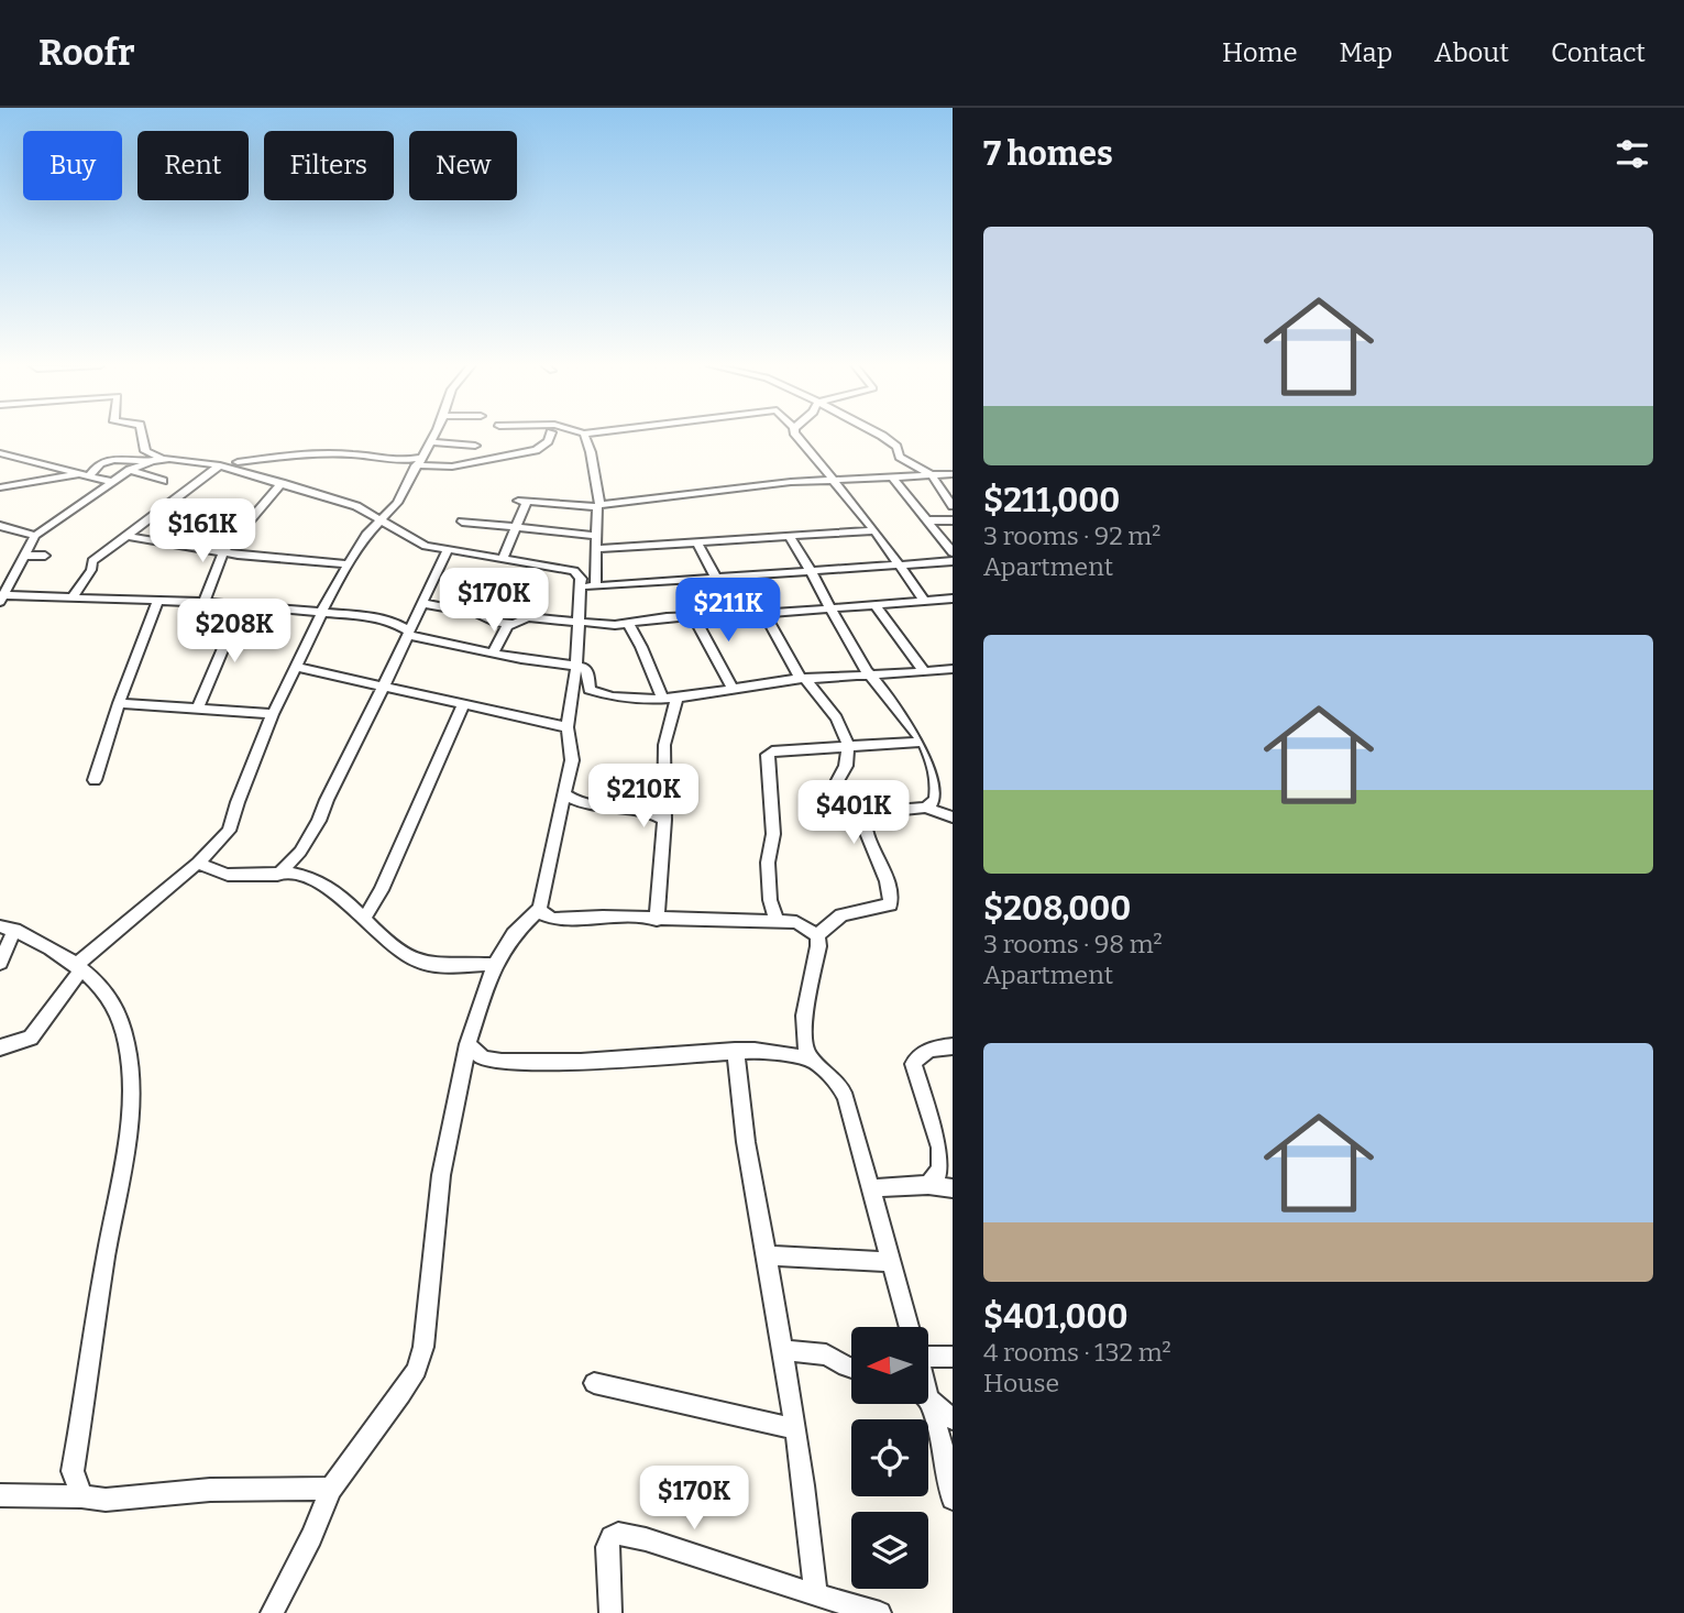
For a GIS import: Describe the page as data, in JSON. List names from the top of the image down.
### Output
{
  "north": "left",
  "page": {
    "header": "Roofr",
    "nav": [
      "Home",
      "Map",
      "About",
      "Contact"
    ],
    "heading": "7 homes",
    "chip": [
      "Buy",
      "Rent",
      "Filters",
      "New"
    ],
    "list": [
      {
        "name": "$211,000",
        "note": "3 rooms · 92 m² · Apartment"
      },
      {
        "name": "$208,000",
        "note": "3 rooms · 98 m² · Apartment"
      },
      {
        "name": "$401,000",
        "note": "4 rooms · 132 m² · House"
      }
    ],
    "price": [
      "$161K",
      "$170K",
      "$211K",
      "$208K",
      "$210K",
      "$401K",
      "$170K"
    ]
  }
}
